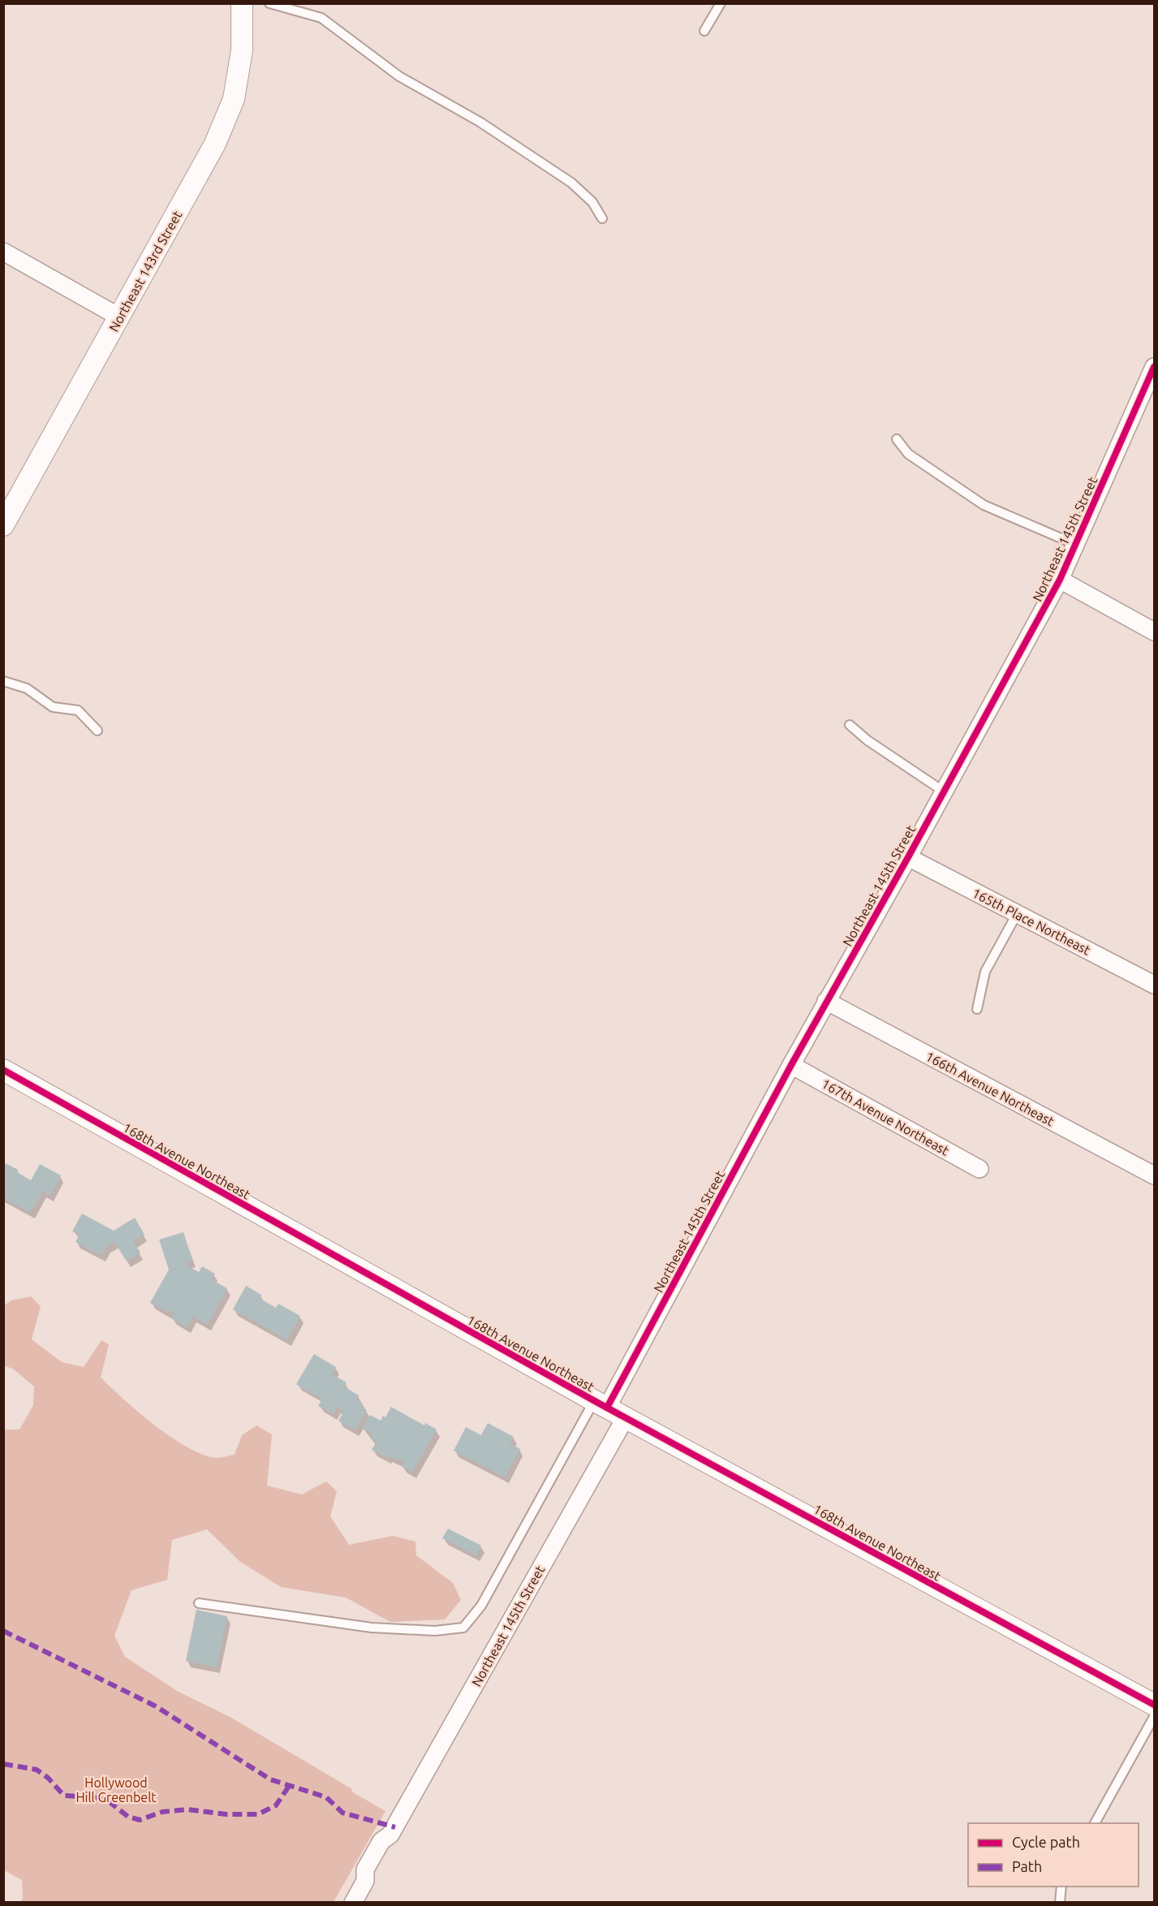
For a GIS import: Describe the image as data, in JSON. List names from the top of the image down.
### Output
{
  "streets": {
    "street": [
      "Northeast 143rd Street",
      "Northeast 145th Street",
      "165th Place Northeast",
      "166th Avenue Northeast",
      "167th Avenue Northeast",
      "168th Avenue Northeast"
    ]
  },
  "crossings": [
    ["Northeast 145th Street", "165th Place Northeast"],
    ["Northeast 145th Street", "166th Avenue Northeast"],
    ["Northeast 145th Street", "167th Avenue Northeast"],
    ["Northeast 145th Street", "168th Avenue Northeast"]
  ],
  "parks": ["Hollywood Hill Greenbelt"],
  "legend": ["Cycle path", "Path"]
}
